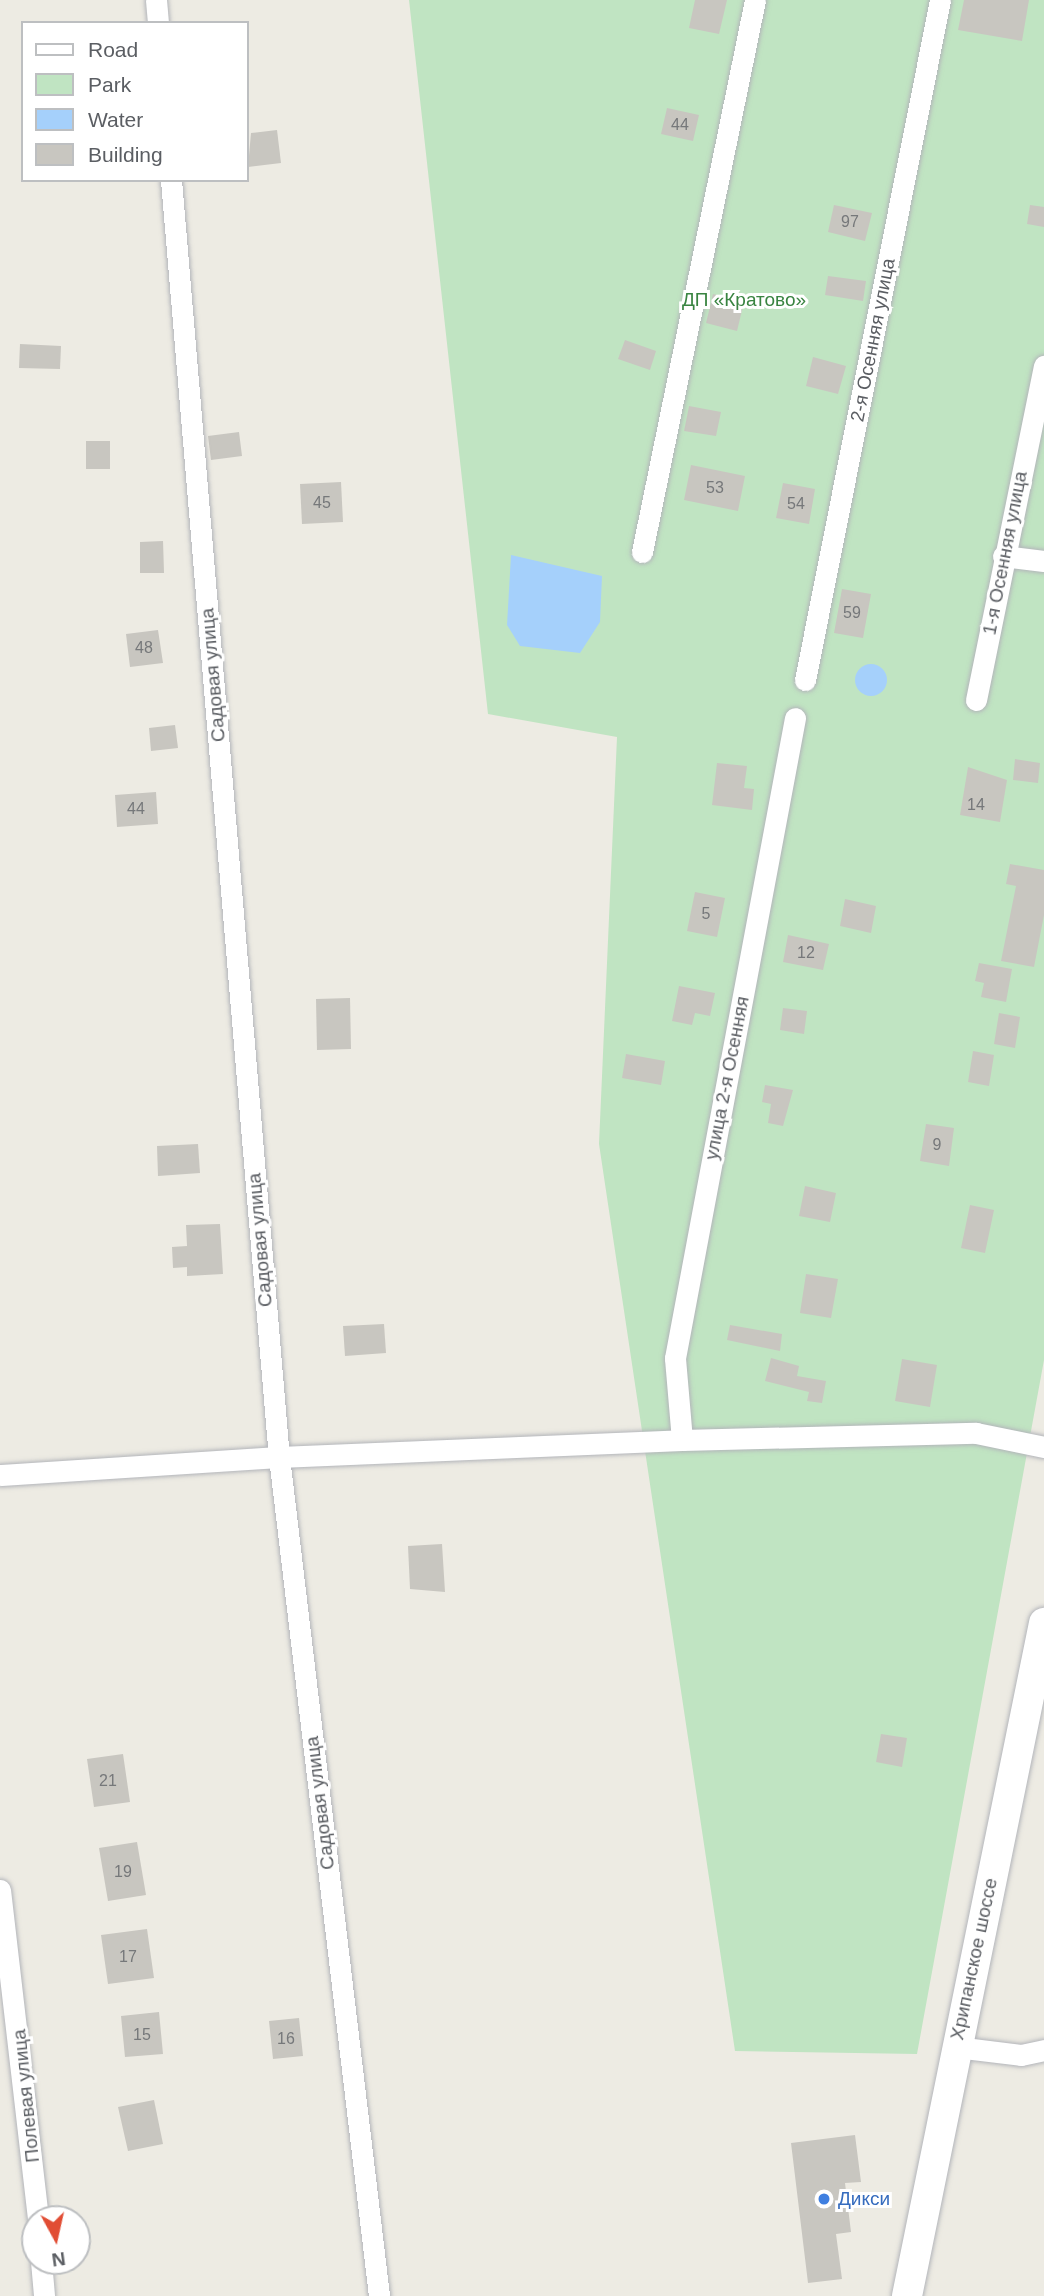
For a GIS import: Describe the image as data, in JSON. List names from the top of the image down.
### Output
{
  "streets": {
    "main road": ["Хрипанское шоссе"],
    "street": [
      "2-я Осенняя улица",
      "1-я Осенняя улица",
      "Садовая улица",
      "улица 2-я Осенняя",
      "Полевая улица"
    ]
  },
  "parks": ["ДП «Кратово»"],
  "places": ["Дикси"],
  "house_numbers": [
    "44",
    "97",
    "53",
    "45",
    "54",
    "59",
    "48",
    "14",
    "44",
    "5",
    "12",
    "9",
    "21",
    "19",
    "17",
    "15",
    "16"
  ],
  "legend": [
    "Road",
    "Park",
    "Water",
    "Building"
  ],
  "north": "bottom"
}
